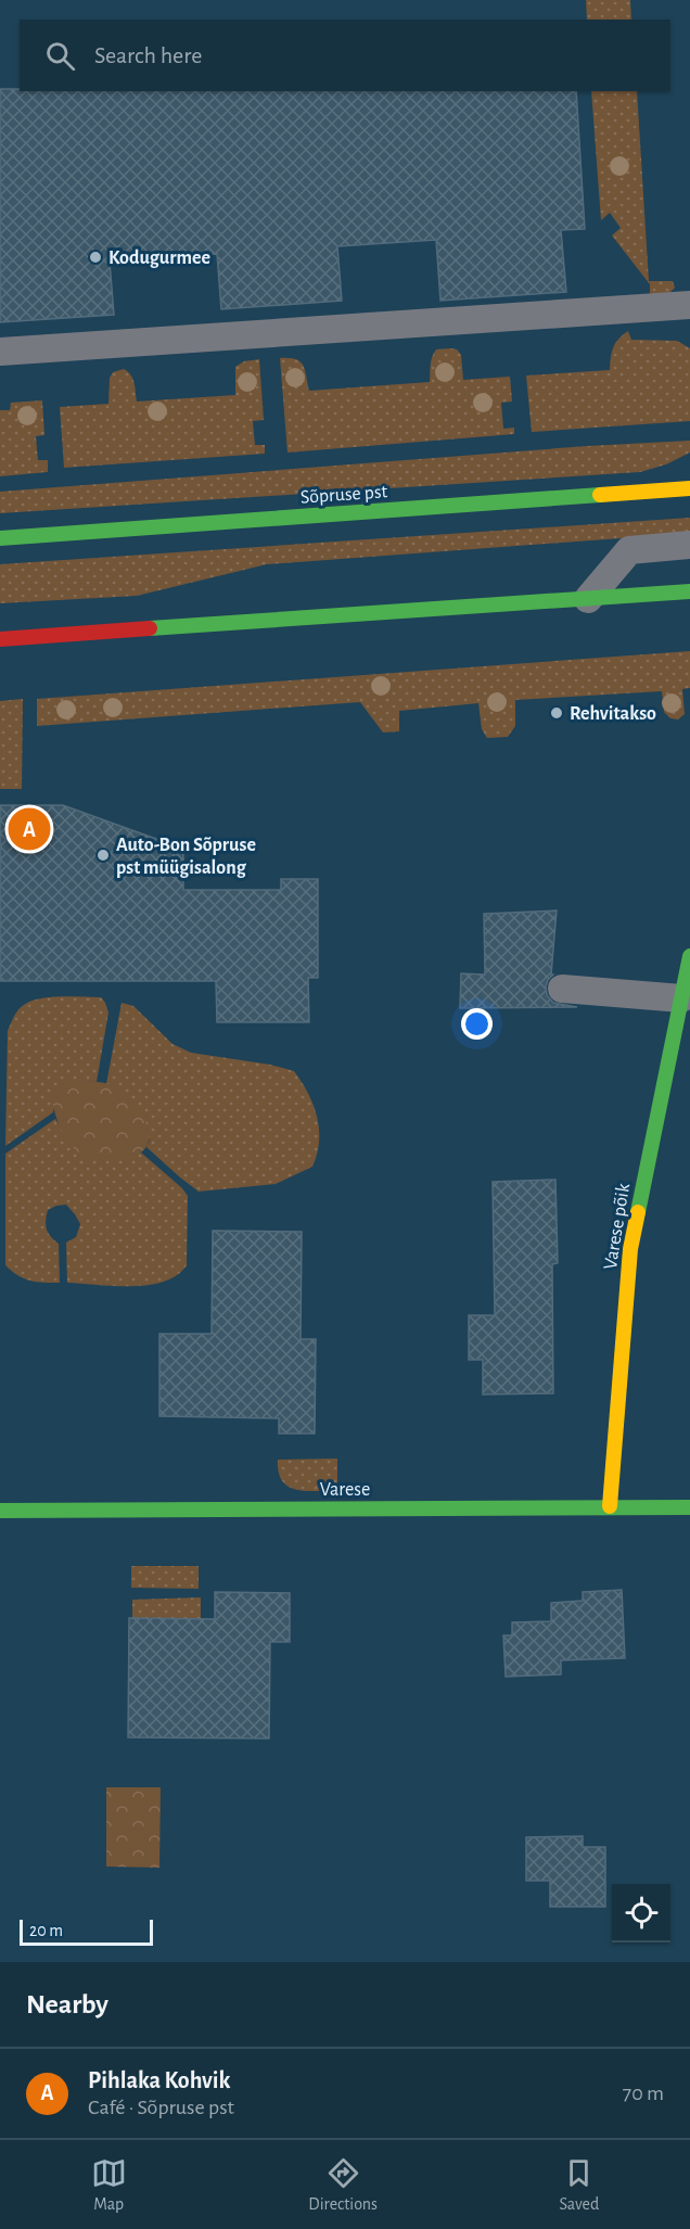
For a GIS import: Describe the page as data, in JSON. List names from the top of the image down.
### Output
{
  "streets": {
    "main road": ["Sõpruse pst", "Varese põik", "Varese"]
  },
  "crossings": [
    ["Varese põik", "Varese"]
  ],
  "places": ["Kodugurmee", "Rehvitakso", "Auto-Bon Sõpruse pst müügisalong"],
  "scale_bar": "20 m",
  "page": {
    "search": "Search here",
    "pins": "A",
    "scale": "20 m",
    "heading": "Nearby",
    "list": [
      {
        "mark": "A",
        "name": "Pihlaka Kohvik",
        "note": "Café · Sõpruse pst",
        "value": "70 m"
      }
    ],
    "nav": ["Map", "Directions", "Saved"]
  }
}
